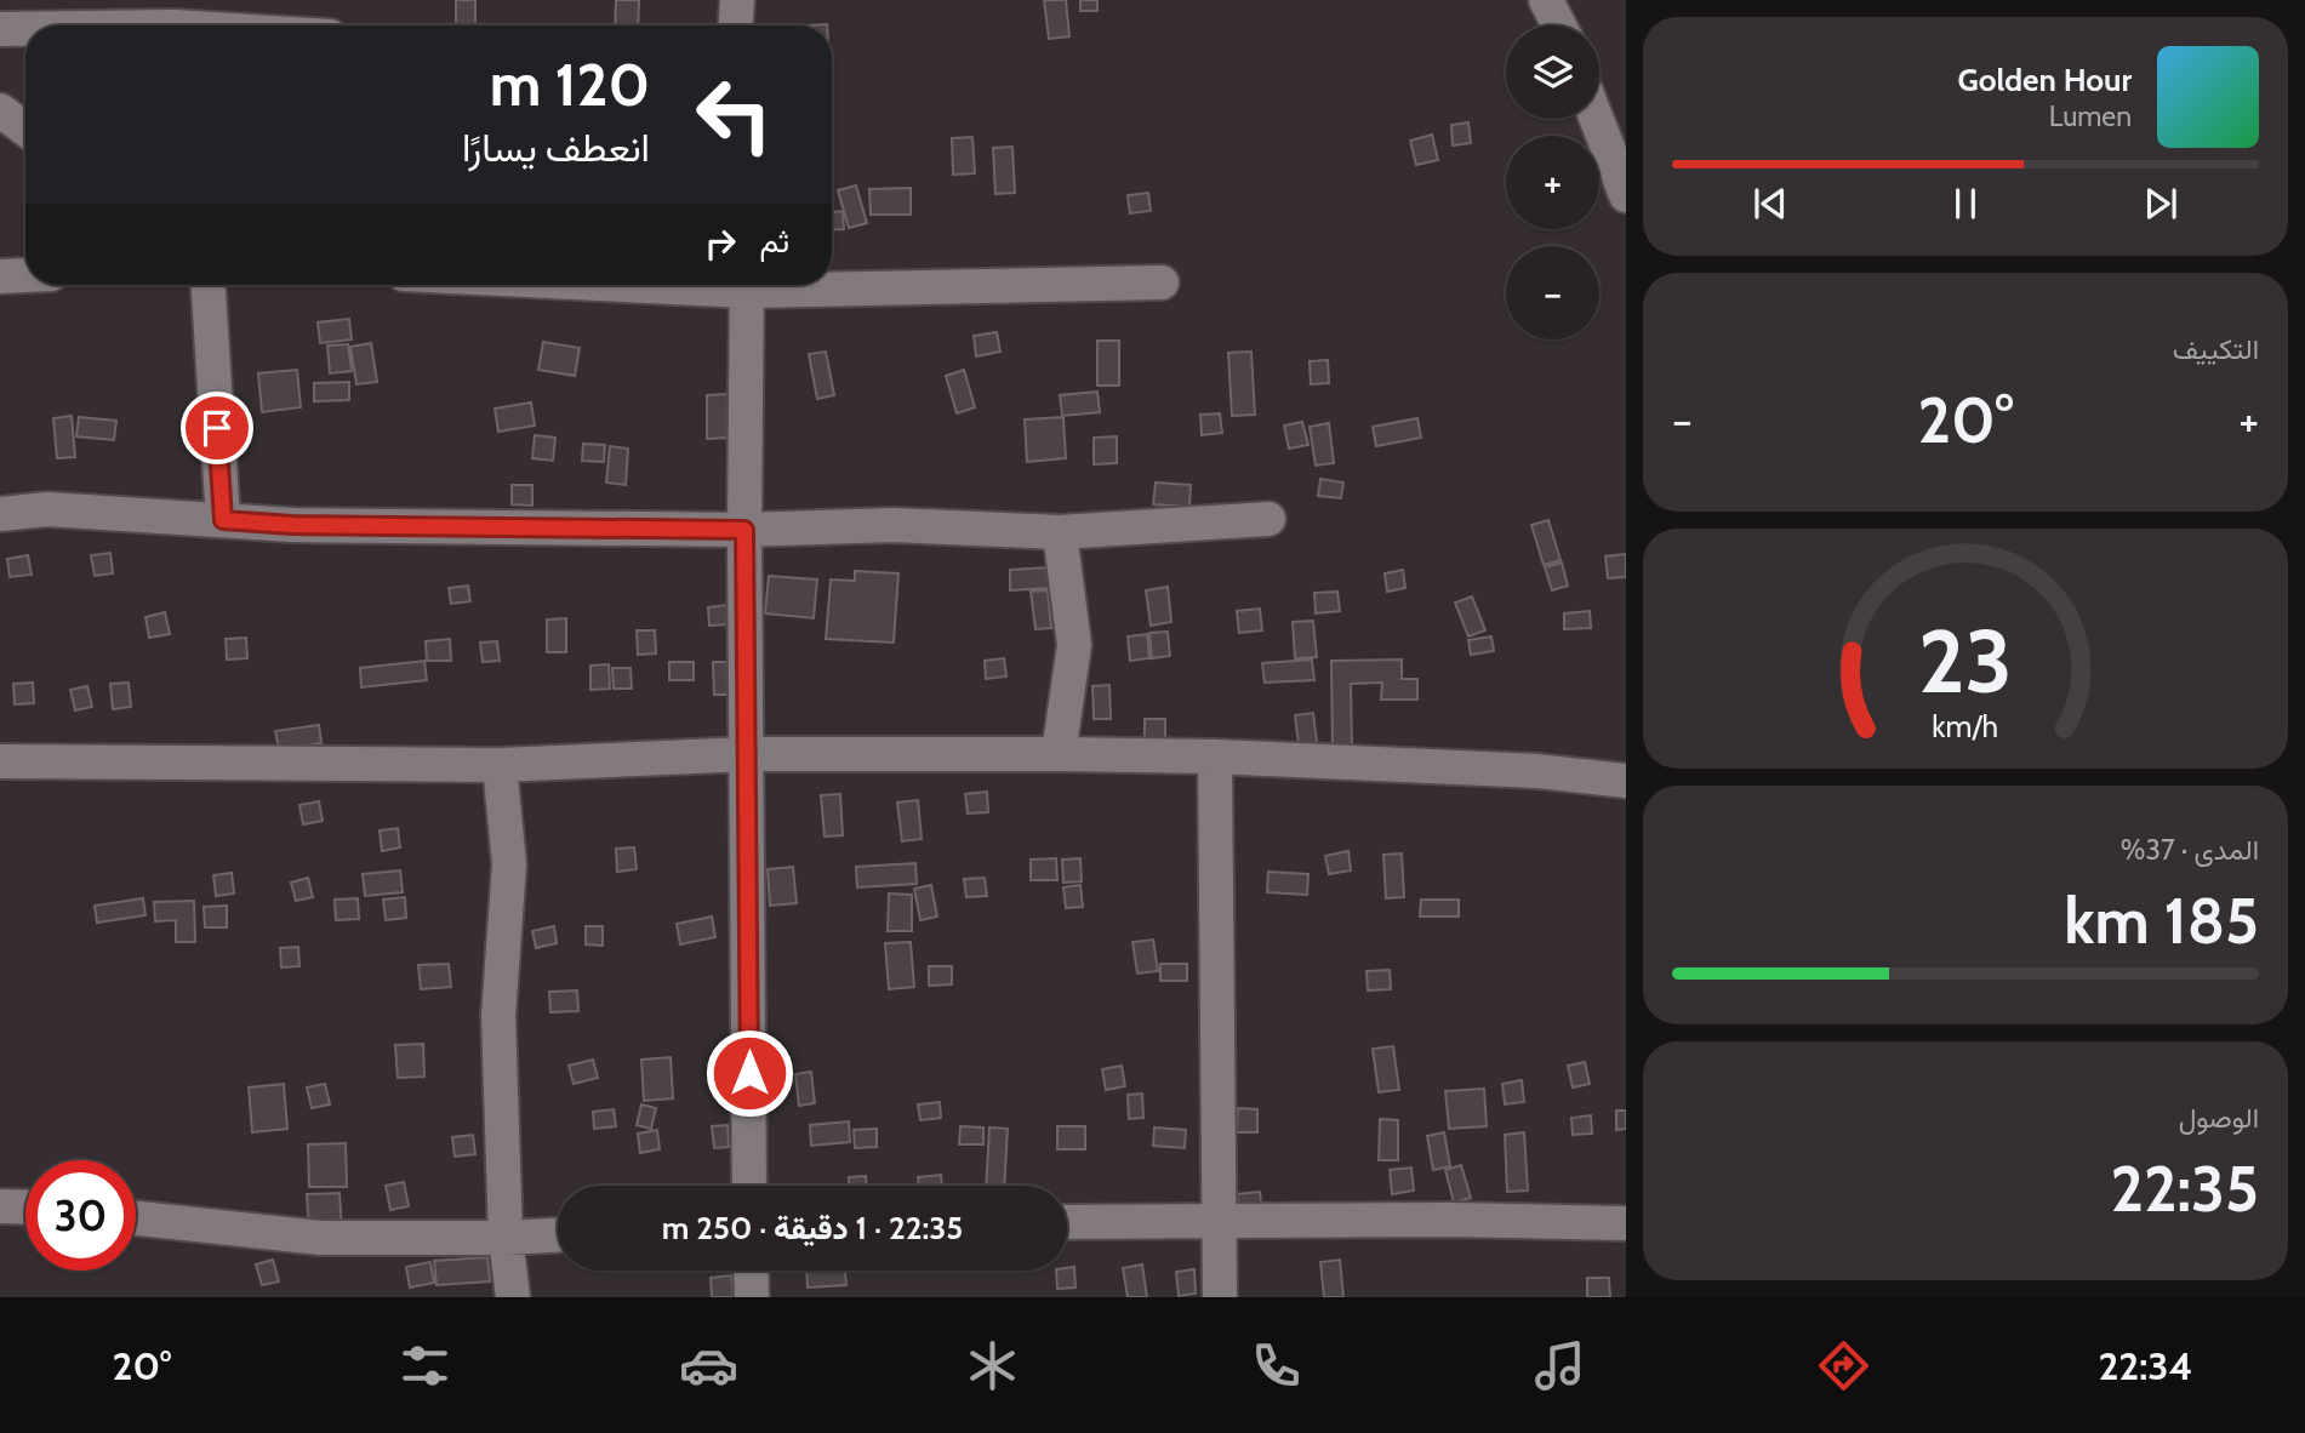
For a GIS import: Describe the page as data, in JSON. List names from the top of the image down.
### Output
{
  "page": {
    "map_buttons": ["+", "−"],
    "turn": ["120 m", "انعطف يسارًا"],
    "song": ["Golden Hour", "Lumen"],
    "then": "ثم",
    "tile": [
      "التكييف",
      ["المدى · 37%", "185 km"],
      ["الوصول", "22:35"]
    ],
    "heat": ["−", "20°", "+"],
    "limit": "30",
    "trip": "22:35 · 1 دقيقة · 250 m",
    "tabs": ["22:34", "20°"],
    "gauge": ["23", "km/h"]
  }
}
